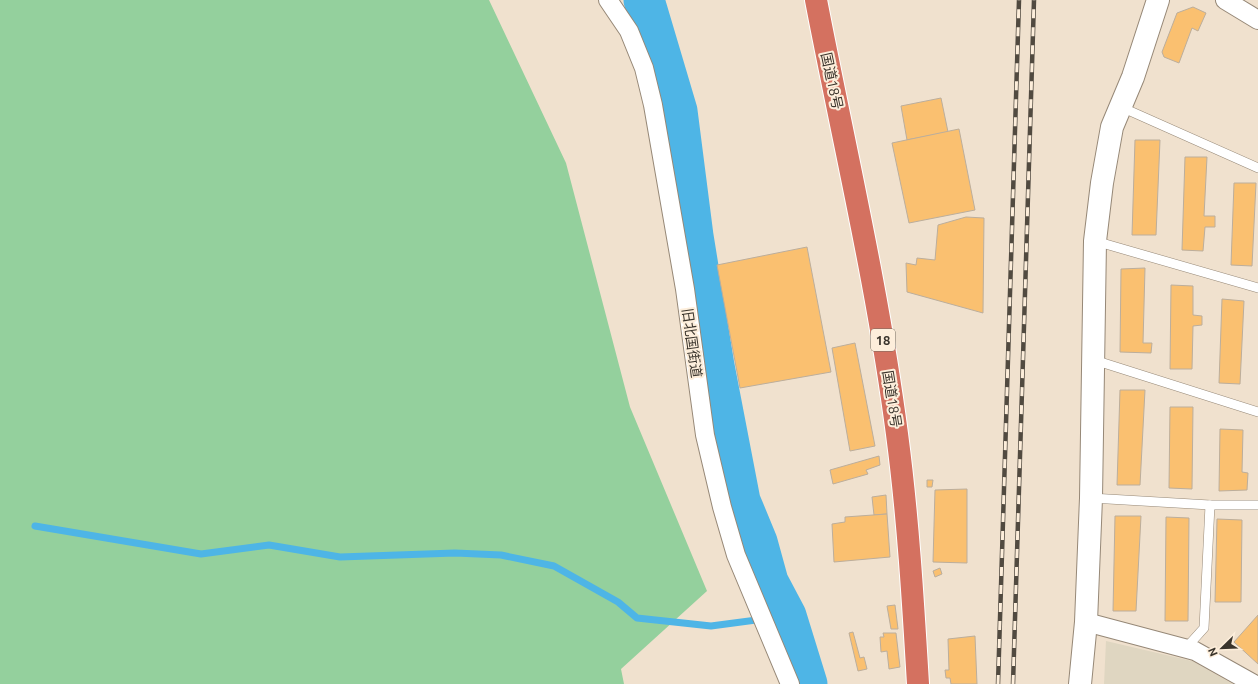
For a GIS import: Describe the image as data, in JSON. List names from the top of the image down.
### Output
{
  "streets": {
    "highway": ["国道18号", "18"],
    "street": ["旧北国街道"]
  },
  "north": "bottom left"
}
